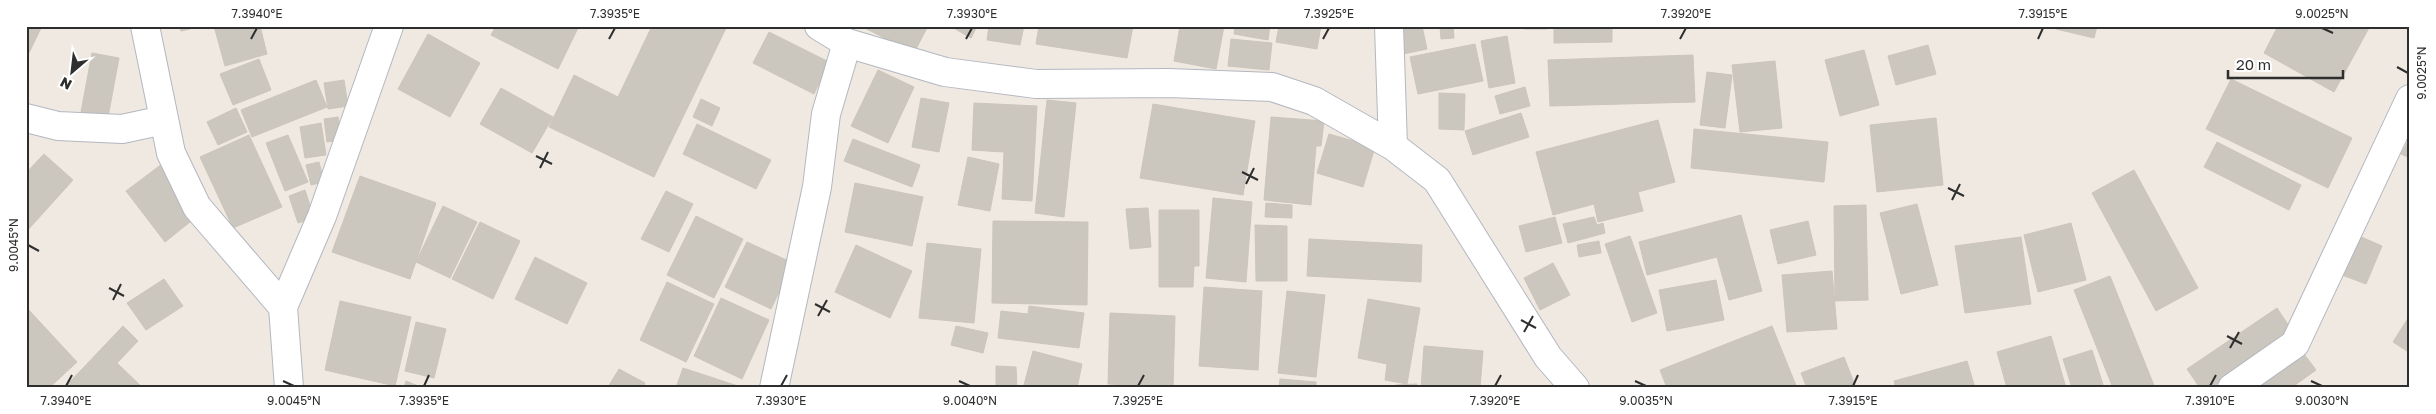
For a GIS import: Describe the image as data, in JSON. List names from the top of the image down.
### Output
{
  "scale_bar": "20 m",
  "north": "bottom left",
  "coordinates": [
    "7.3940°E",
    "7.3935°E",
    "7.3930°E",
    "7.3925°E",
    "7.3920°E",
    "7.3915°E",
    "9.0025°N",
    "9.0045°N",
    "9.0040°N",
    "9.0035°N",
    "7.3910°E",
    "9.0030°N"
  ]
}
